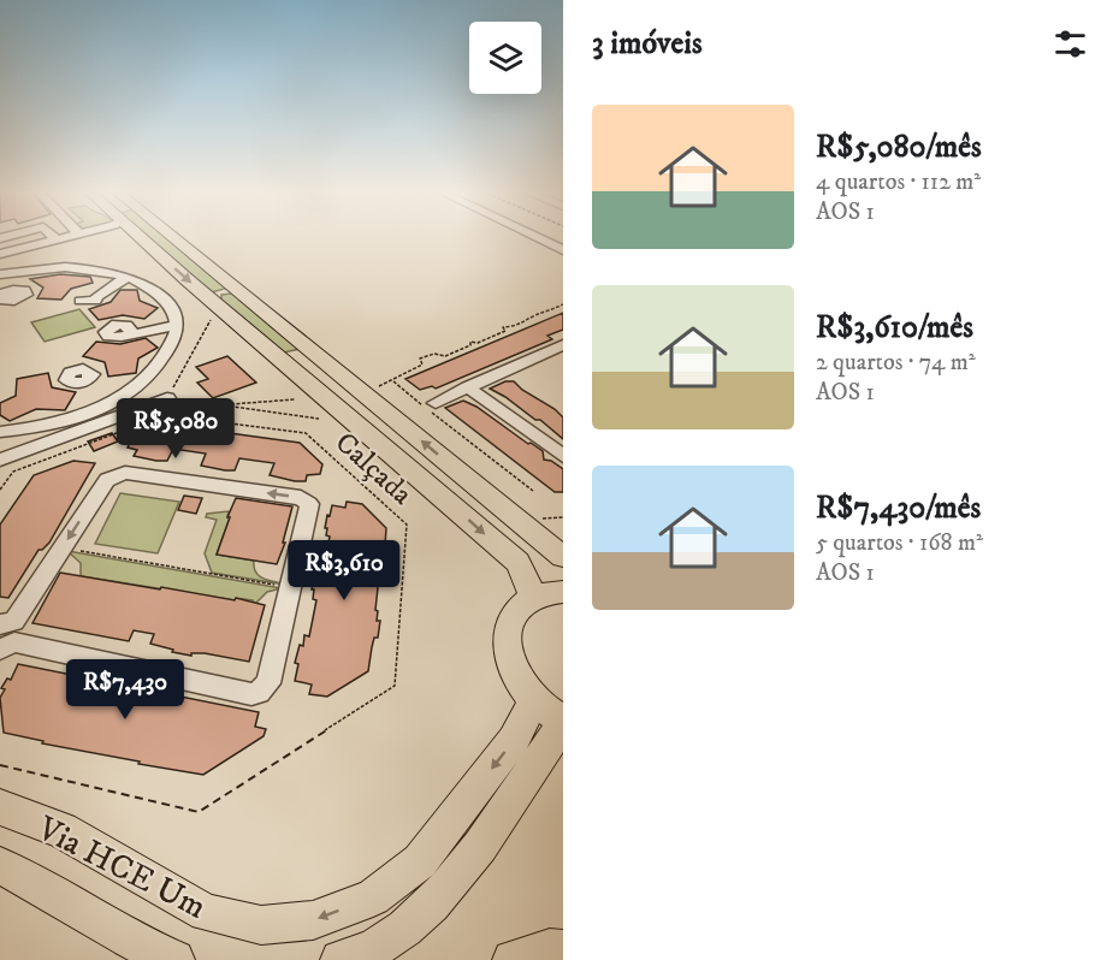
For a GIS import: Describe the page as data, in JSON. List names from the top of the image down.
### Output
{
  "streets": {
    "main road": ["Via HCE Um"],
    "path": ["Calçada"]
  },
  "one_way": ["Via HCE Um"],
  "page": {
    "heading": "3 imóveis",
    "list": [
      {
        "name": "R$5,080/mês",
        "note": "4 quartos · 112 m² · AOS 1"
      },
      {
        "name": "R$3,610/mês",
        "note": "2 quartos · 74 m² · AOS 1"
      },
      {
        "name": "R$7,430/mês",
        "note": "5 quartos · 168 m² · AOS 1"
      }
    ],
    "price": ["R$5,080", "R$3,610", "R$7,430"]
  }
}
